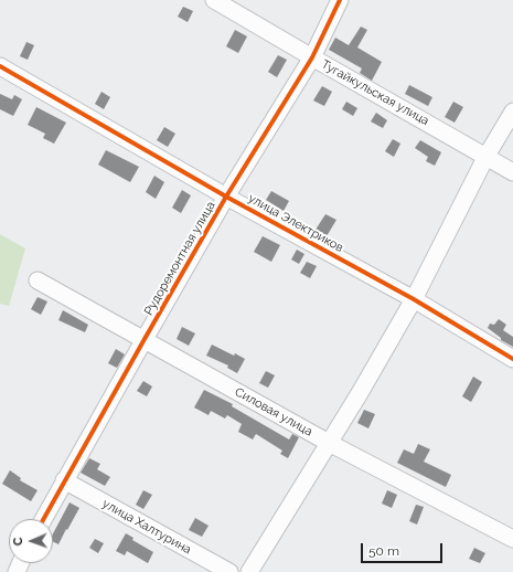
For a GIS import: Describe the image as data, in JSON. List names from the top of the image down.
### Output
{
  "streets": {
    "street": [
      "Тугайкульская улица",
      "улица Электриков",
      "Рудоремонтная улица",
      "Силовая улица",
      "улица Халтурина"
    ]
  },
  "crossings": [
    ["Тугайкульская улица", "Рудоремонтная улица"],
    ["улица Электриков", "Рудоремонтная улица"],
    ["Рудоремонтная улица", "Силовая улица"],
    ["Рудоремонтная улица", "улица Халтурина"]
  ],
  "scale_bar": "50 m",
  "north": "left"
}
